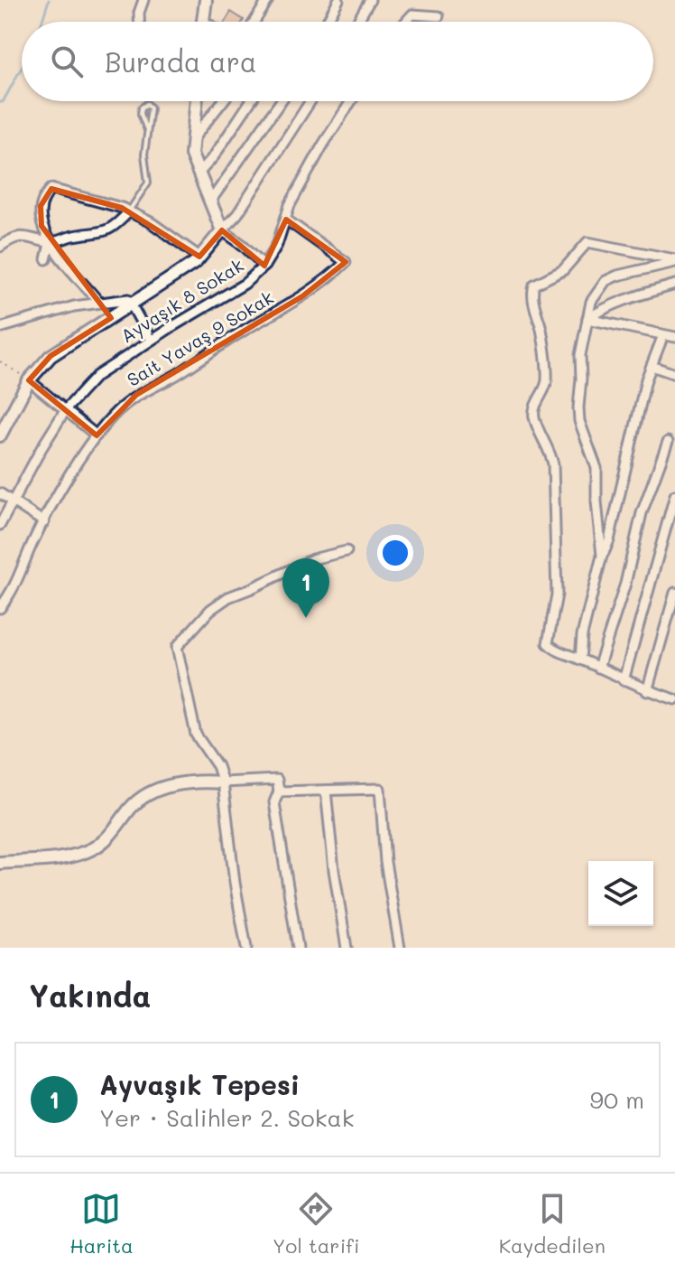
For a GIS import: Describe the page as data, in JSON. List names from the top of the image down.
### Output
{
  "streets": {
    "street": ["Ayvaşık 8 Sokak", "Sait Yavaş 9 Sokak"]
  },
  "crossings": [
    ["Ayvaşık 8 Sokak", "Sait Yavaş 9 Sokak"]
  ],
  "page": {
    "search": "Burada ara",
    "pins": "1",
    "heading": "Yakında",
    "list": [
      {
        "mark": "1",
        "name": "Ayvaşık Tepesi",
        "note": "Yer · Salihler 2. Sokak",
        "value": "90 m"
      }
    ],
    "nav": ["Harita", "Yol tarifi", "Kaydedilen"]
  }
}
